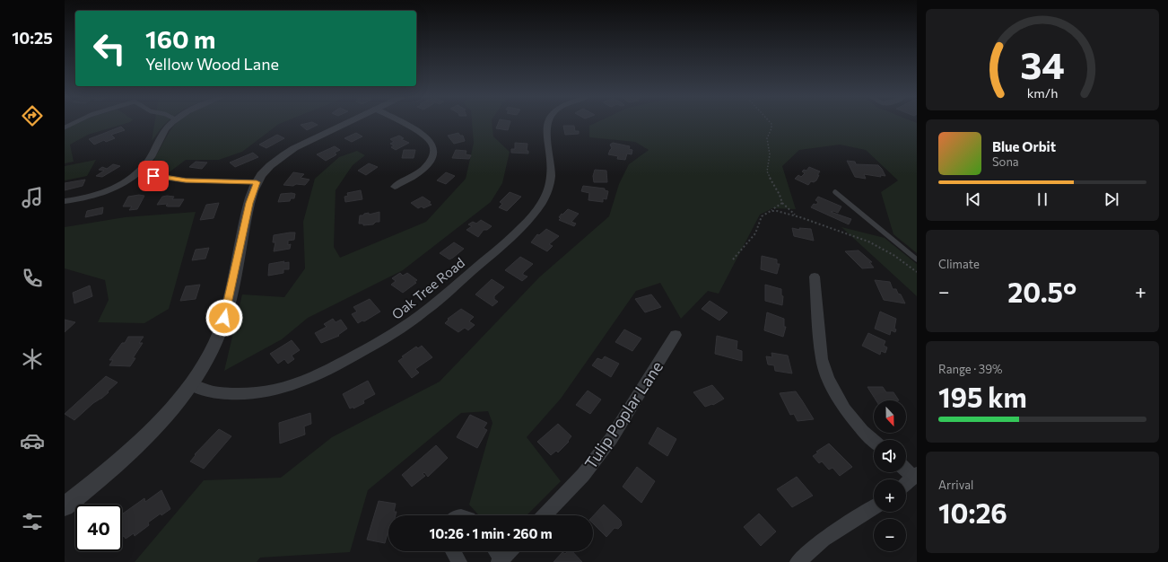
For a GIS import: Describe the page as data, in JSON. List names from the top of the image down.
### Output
{
  "streets": {
    "street": ["Oak Tree Road", "Tulip Poplar Lane"]
  },
  "north": "bottom",
  "page": {
    "tabs": "10:25",
    "turn": ["160 m", "Yellow Wood Lane"],
    "song": ["Blue Orbit", "Sona"],
    "tile": [
      "Climate",
      ["Range · 39%", "195 km"],
      ["Arrival", "10:26"]
    ],
    "heat": ["−", "20.5°", "+"],
    "map_buttons": ["+", "−"],
    "limit": "40",
    "trip": "10:26 · 1 min · 260 m",
    "gauge": ["34", "km/h"]
  }
}
